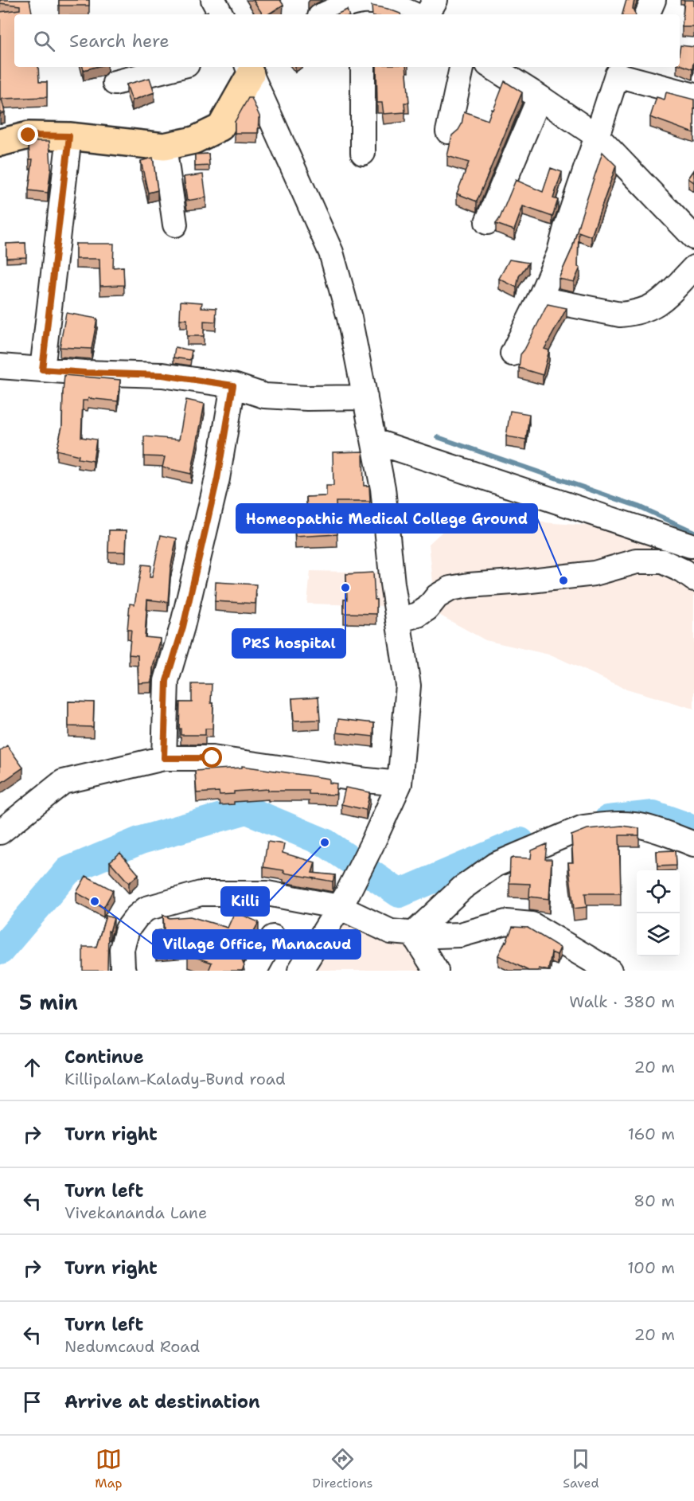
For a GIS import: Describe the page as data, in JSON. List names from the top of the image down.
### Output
{
  "places": [
    "Homeopathic Medical College Ground",
    "PRS hospital",
    "Killi",
    "Village Office, Manacaud"
  ],
  "page": {
    "search": "Search here",
    "heading": ["5 min", "Walk · 380 m"],
    "list": [
      ["Continue", "Killipalam-Kalady-Bund road", "20 m"],
      ["Turn right", "160 m"],
      ["Turn left", "Vivekananda Lane", "80 m"],
      ["Turn right", "100 m"],
      ["Turn left", "Nedumcaud Road", "20 m"],
      "Arrive at destination"
    ],
    "nav": ["Map", "Directions", "Saved"]
  }
}
